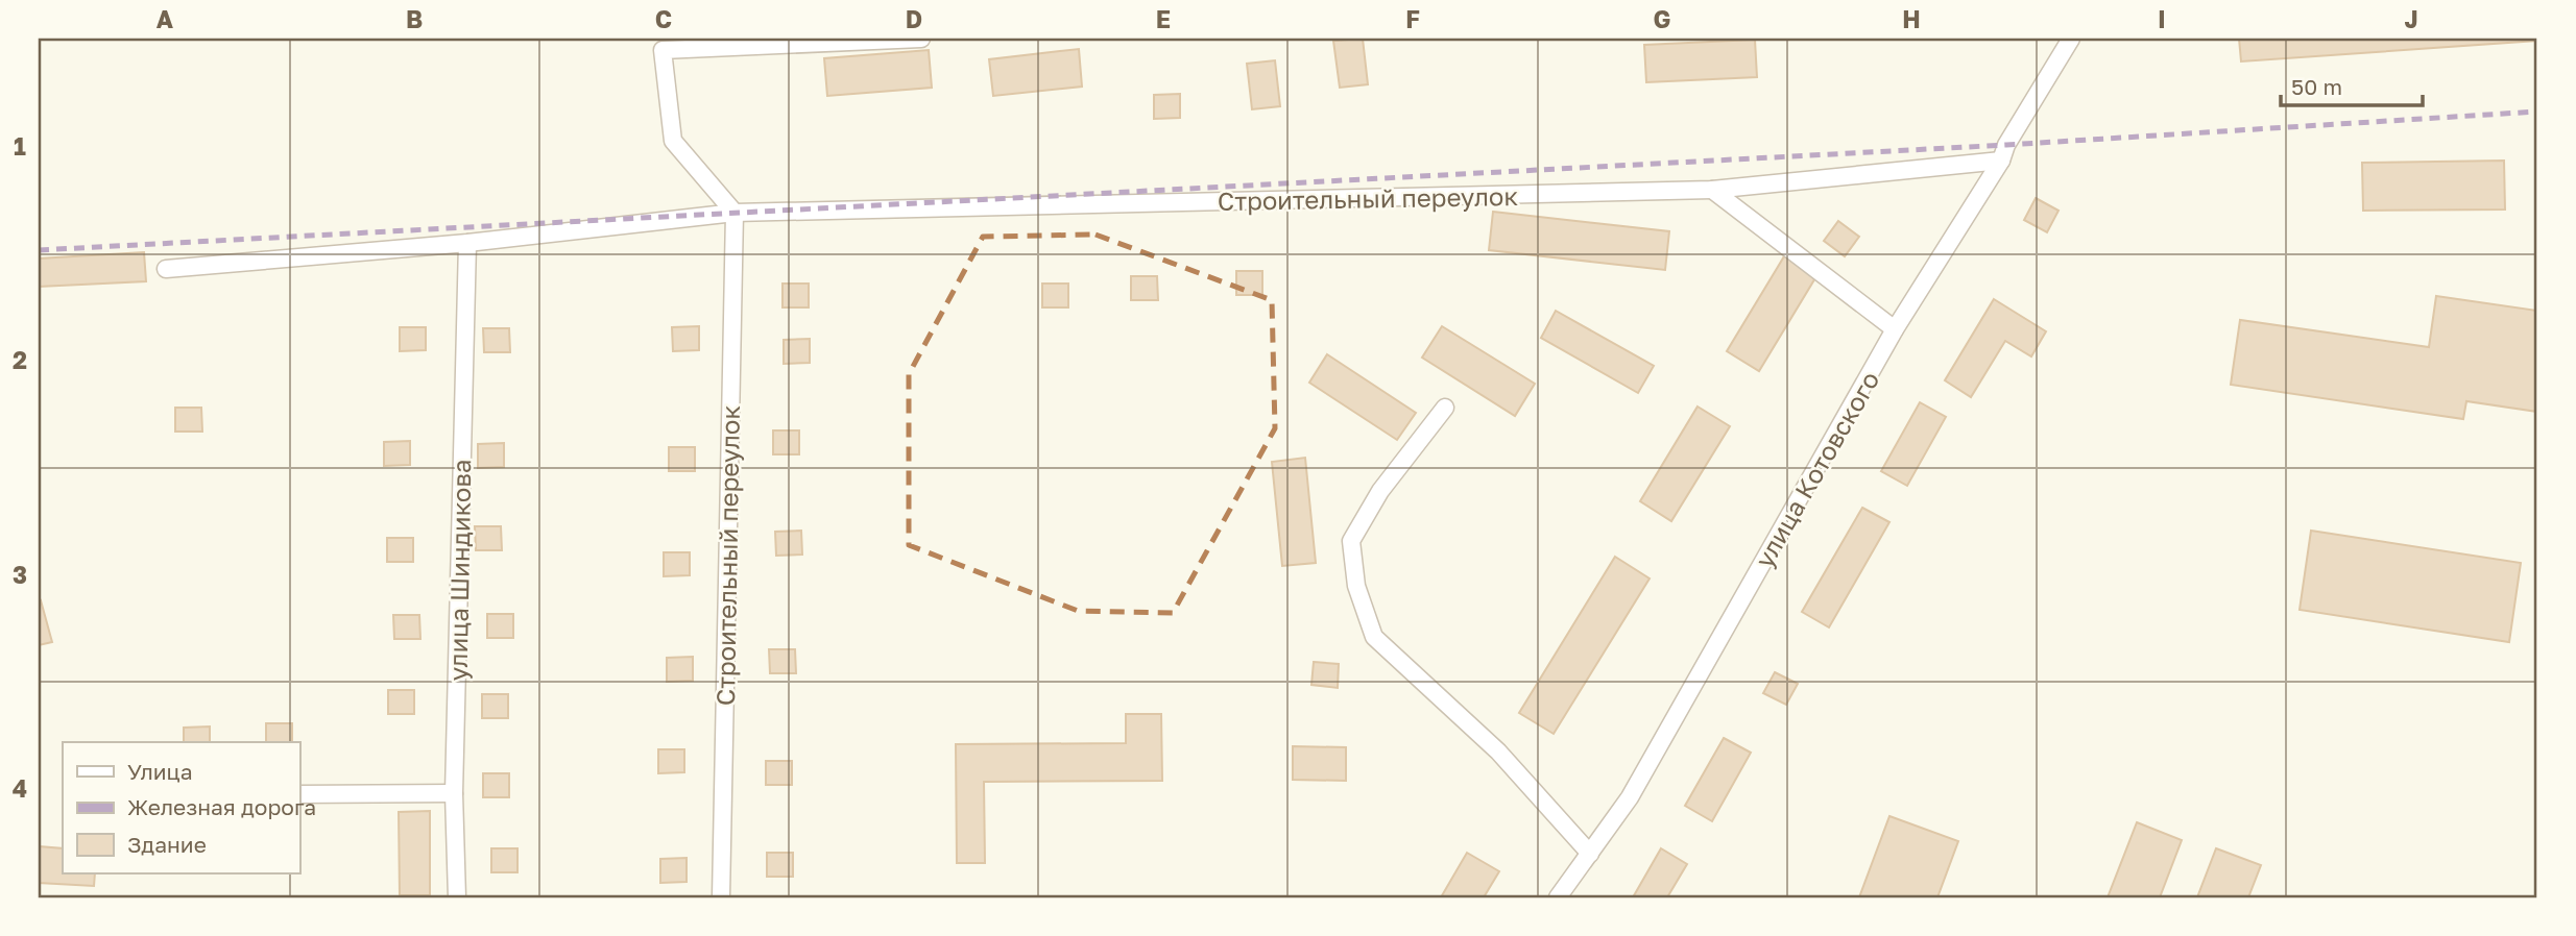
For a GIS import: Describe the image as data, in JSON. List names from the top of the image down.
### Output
{
  "streets": {
    "street": ["Строительный переулок", "улица Котовского", "улица Шиндикова"]
  },
  "crossings": [
    ["Строительный переулок", "улица Котовского"],
    ["Строительный переулок", "улица Шиндикова"]
  ],
  "legend": ["Улица", "Железная дорога", "Здание"],
  "scale_bar": "50 m",
  "grid": {
    "columns": [
      "A",
      "B",
      "C",
      "D",
      "E",
      "F",
      "G",
      "H",
      "I",
      "J"
    ],
    "rows": [
      "1",
      "2",
      "3",
      "4"
    ]
  }
}
